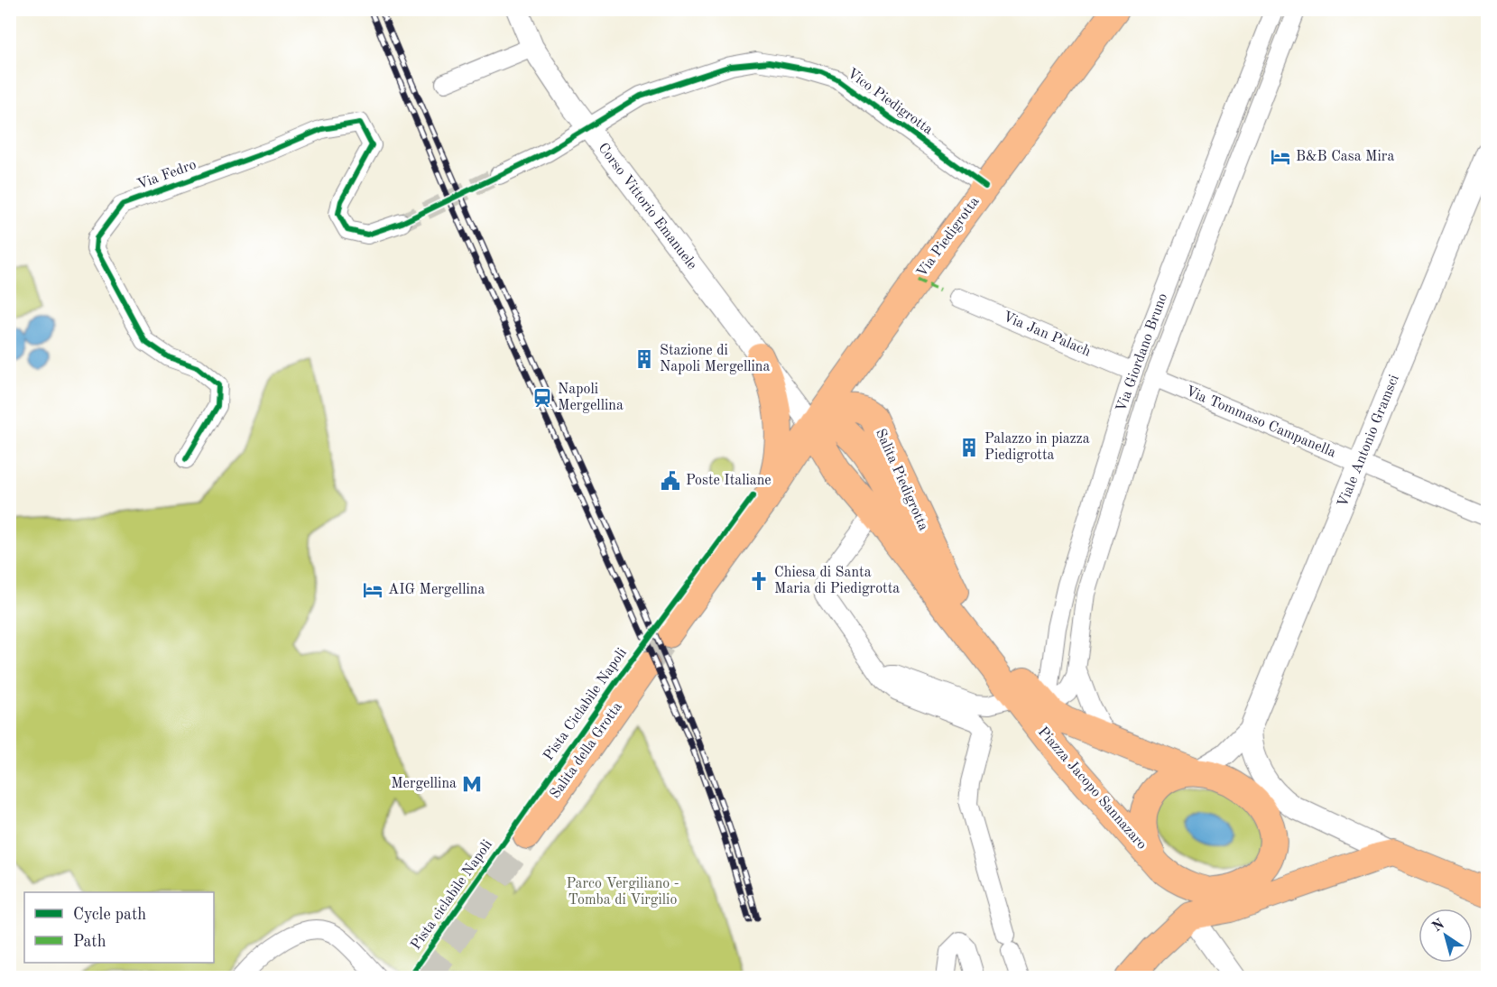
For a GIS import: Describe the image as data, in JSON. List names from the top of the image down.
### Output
{
  "streets": {
    "main road": [
      "Via Piedigrotta",
      "Salita Piedigrotta",
      "Salita della Grotta",
      "Piazza Jacopo Sannazaro"
    ],
    "street": [
      "Vico Piedigrotta",
      "Via Fedro",
      "Corso Vittorio Emanuele",
      "Via Jan Palach",
      "Via Giordano Bruno",
      "Via Tommaso Campanella",
      "Viale Antonio Gramsci"
    ],
    "cycle path": ["Pista Ciclabile Napoli"]
  },
  "crossings": [
    ["Vico Piedigrotta", "Corso Vittorio Emanuele"],
    ["Vico Piedigrotta", "Via Piedigrotta"],
    ["Corso Vittorio Emanuele", "Salita Piedigrotta"],
    ["Via Piedigrotta", "Salita Piedigrotta"],
    ["Via Jan Palach", "Via Giordano Bruno"],
    ["Via Giordano Bruno", "Salita Piedigrotta"],
    ["Via Giordano Bruno", "Piazza Jacopo Sannazaro"],
    ["Via Tommaso Campanella", "Viale Antonio Gramsci"],
    ["Viale Antonio Gramsci", "Piazza Jacopo Sannazaro"],
    ["Salita Piedigrotta", "Piazza Jacopo Sannazaro"]
  ],
  "parks": ["Parco Vergiliano - Tomba di Virgilio"],
  "places": {
    "hotel": ["B&B Casa Mira", "AIG Mergellina"],
    "building": ["Stazione di Napoli Mergellina", "Palazzo in piazza Piedigrotta"],
    "station": ["Napoli Mergellina"],
    "public building": ["Poste Italiane"],
    "church": ["Chiesa di Santa Maria di Piedigrotta"],
    "metro station": ["Mergellina"]
  },
  "legend": ["Cycle path", "Path"],
  "north": "top left"
}
